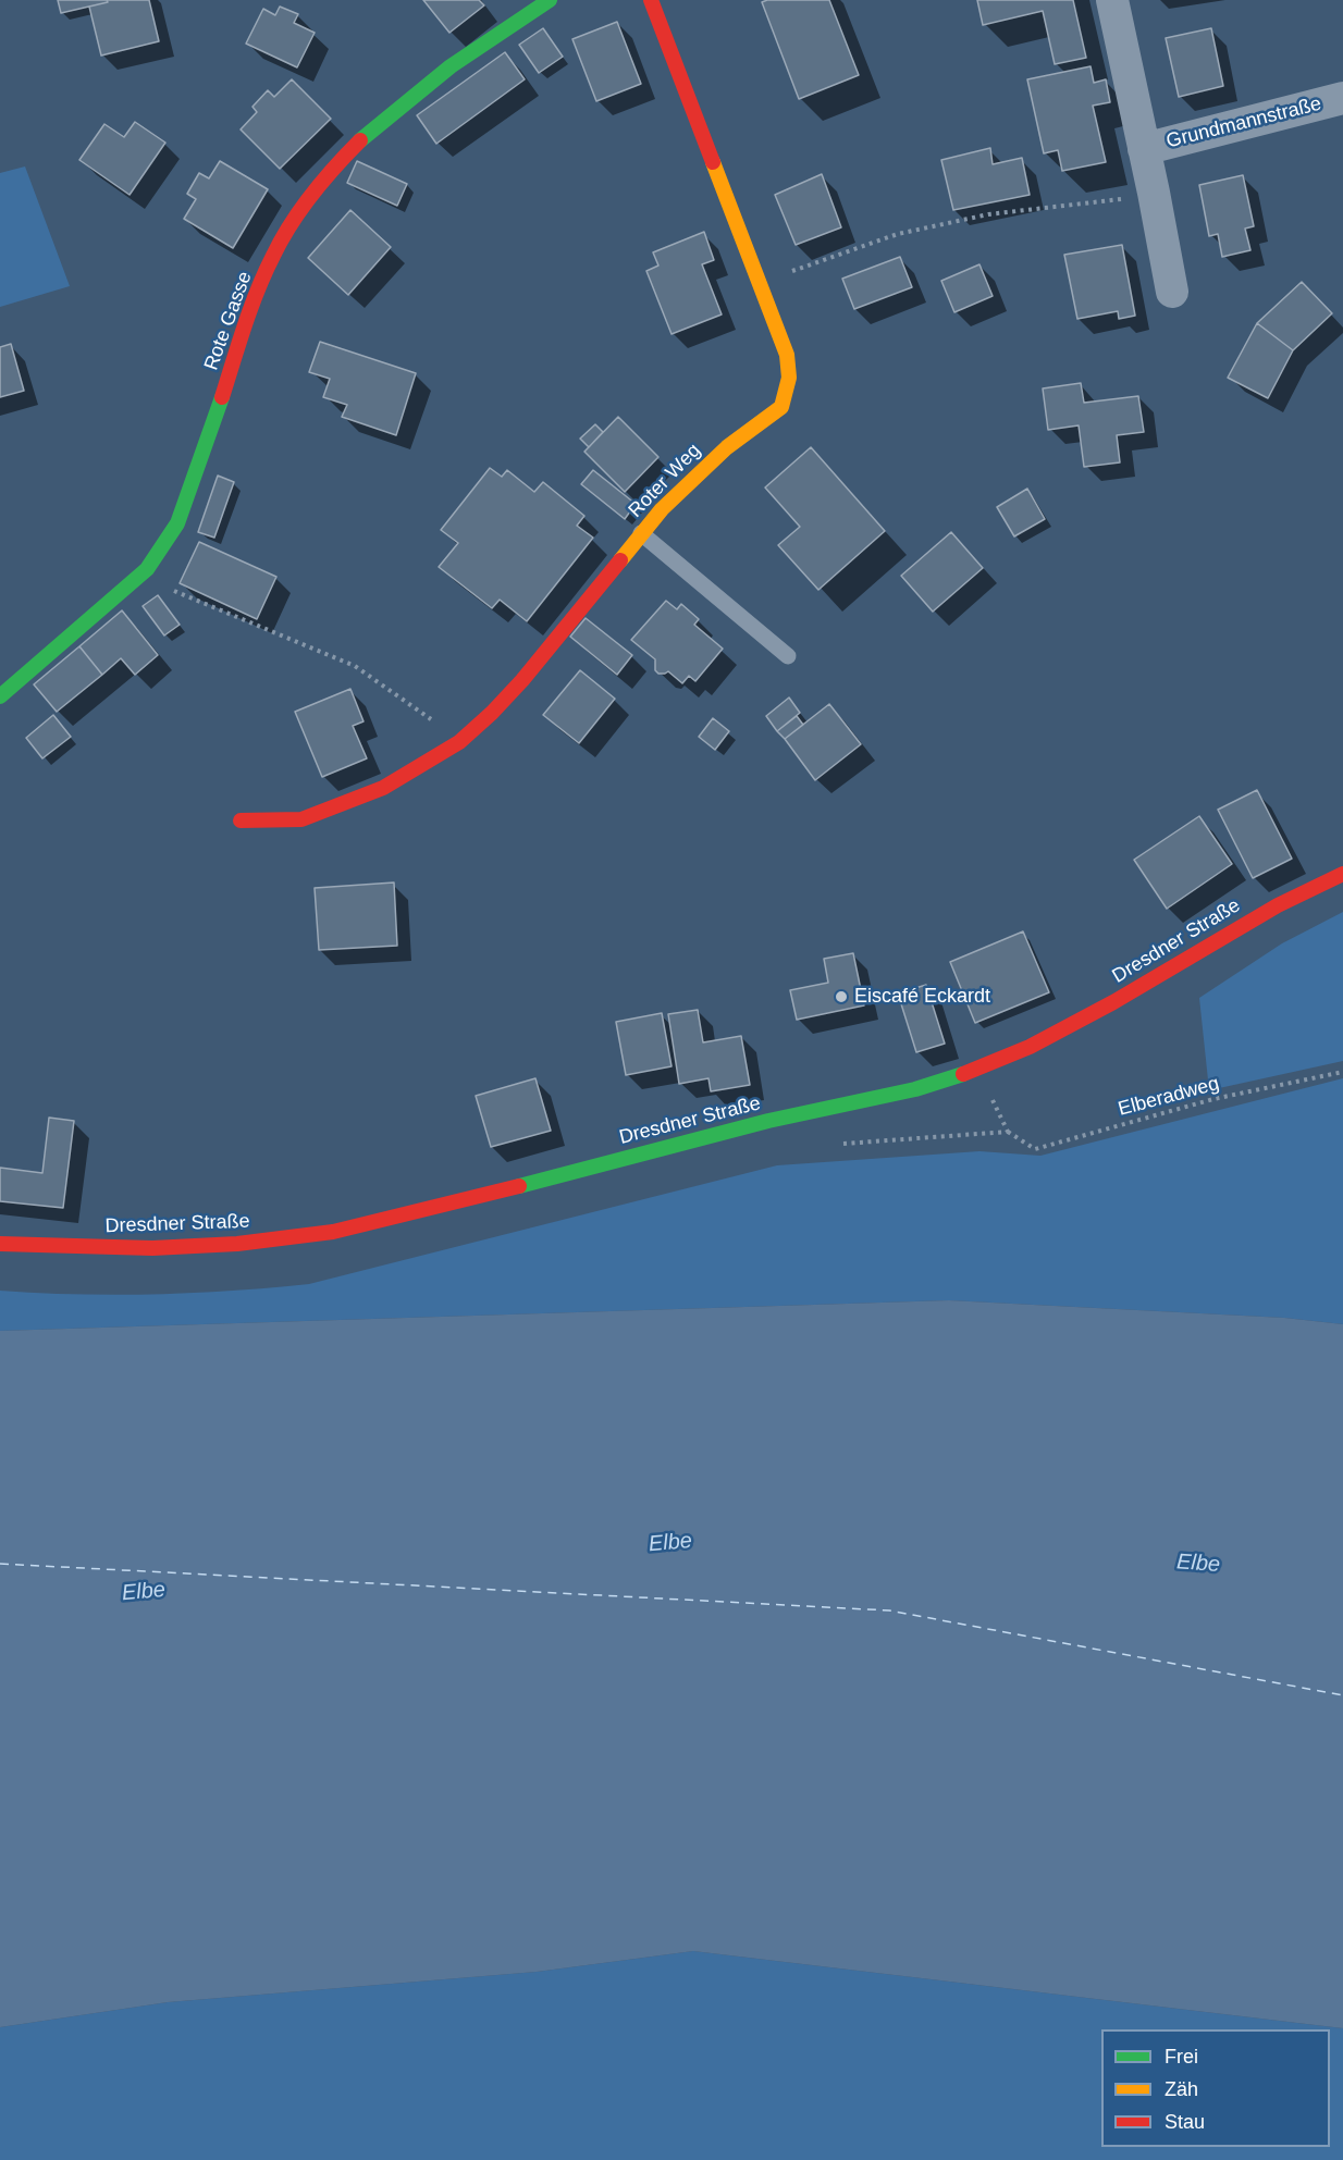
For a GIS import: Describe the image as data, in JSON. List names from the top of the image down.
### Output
{
  "streets": {
    "street": [
      "Grundmannstraße",
      "Rote Gasse",
      "Roter Weg",
      "Dresdner Straße"
    ],
    "path": ["Elberadweg"]
  },
  "water": ["Elbe"],
  "places": ["Eiscafé Eckardt"],
  "legend": ["Frei", "Zäh", "Stau"]
}
